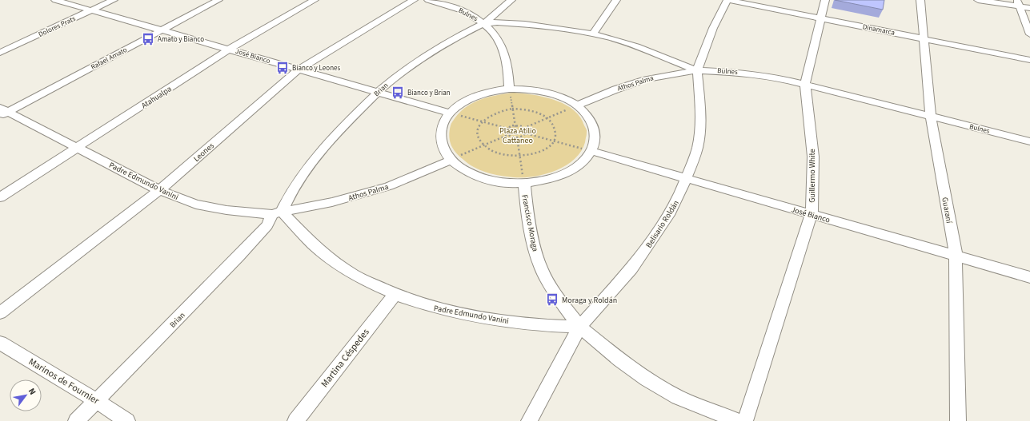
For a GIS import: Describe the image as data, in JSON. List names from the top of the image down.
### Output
{
  "streets": {
    "street": [
      "Bulnes",
      "Dolores Prats",
      "Dinamarca",
      "José Bianco",
      "Rafael Amato",
      "Athos Palma",
      "Brian",
      "Atahualpa",
      "Leones",
      "Guillermo White",
      "Padre Edmundo Vanini",
      "Guaraní",
      "Francisco Moraga",
      "Belisario Roldán",
      "Martina Céspedes",
      "Marinos de Fournier"
    ]
  },
  "crossings": [
    ["Bulnes", "Athos Palma"],
    ["Bulnes", "Brian"],
    ["Bulnes", "Guillermo White"],
    ["Bulnes", "Guaraní"],
    ["Bulnes", "Belisario Roldán"],
    ["Dolores Prats", "José Bianco"],
    ["Dinamarca", "Guillermo White"],
    ["Dinamarca", "Guaraní"],
    ["Dinamarca", "Belisario Roldán"],
    ["José Bianco", "Rafael Amato"],
    ["José Bianco", "Brian"],
    ["José Bianco", "Atahualpa"],
    ["José Bianco", "Leones"],
    ["José Bianco", "Guillermo White"],
    ["José Bianco", "Guaraní"],
    ["José Bianco", "Belisario Roldán"],
    ["Rafael Amato", "Padre Edmundo Vanini"],
    ["Athos Palma", "Brian"],
    ["Athos Palma", "Padre Edmundo Vanini"],
    ["Athos Palma", "Belisario Roldán"],
    ["Brian", "Padre Edmundo Vanini"],
    ["Brian", "Marinos de Fournier"],
    ["Atahualpa", "Padre Edmundo Vanini"],
    ["Leones", "Padre Edmundo Vanini"],
    ["Padre Edmundo Vanini", "Francisco Moraga"],
    ["Padre Edmundo Vanini", "Belisario Roldán"],
    ["Padre Edmundo Vanini", "Martina Céspedes"],
    ["Francisco Moraga", "Belisario Roldán"]
  ],
  "parks": ["Plaza Atilio Cattaneo"],
  "places": {
    "bus stop": [
      "Amato y Bianco",
      "Bianco y Leones",
      "Bianco y Brian",
      "Moraga y Roldán"
    ]
  },
  "north": "top right"
}
